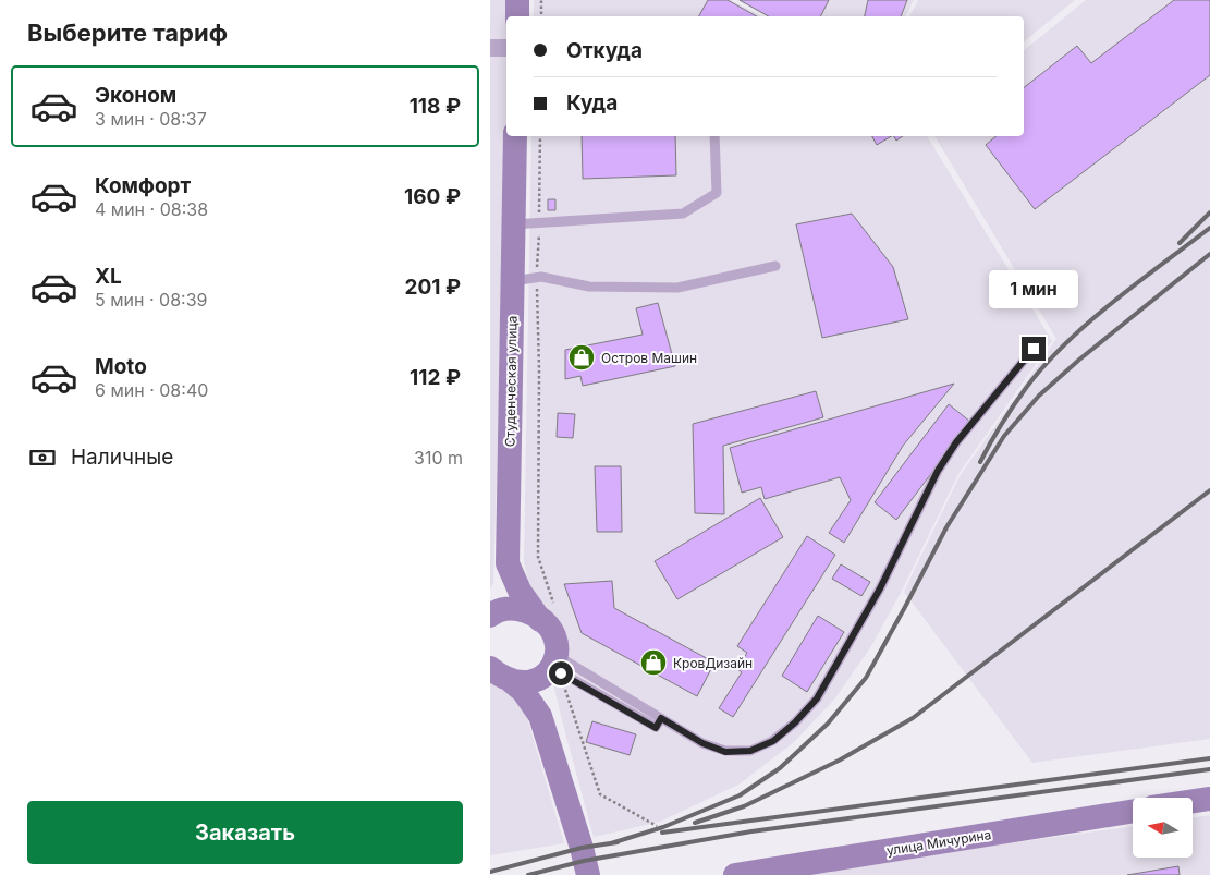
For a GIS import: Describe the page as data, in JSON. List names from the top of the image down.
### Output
{
  "streets": {
    "main road": ["Студенческая улица", "улица Мичурина"]
  },
  "places": {
    "shop": ["Остров Машин", "КровДизайн"]
  },
  "north": "left",
  "page": {
    "heading": "Выберите тариф",
    "banner": ["Откуда", "Куда"],
    "list": [
      {
        "name": "Эконом",
        "note": "3 мин · 08:37",
        "value": "118 ₽"
      },
      {
        "name": "Комфорт",
        "note": "4 мин · 08:38",
        "value": "160 ₽"
      },
      {
        "name": "XL",
        "note": "5 мин · 08:39",
        "value": "201 ₽"
      },
      {
        "name": "Moto",
        "note": "6 мин · 08:40",
        "value": "112 ₽"
      }
    ],
    "bubble": "1 мин",
    "pay": ["Наличные", "310 m"],
    "buttons": "Заказать"
  }
}
